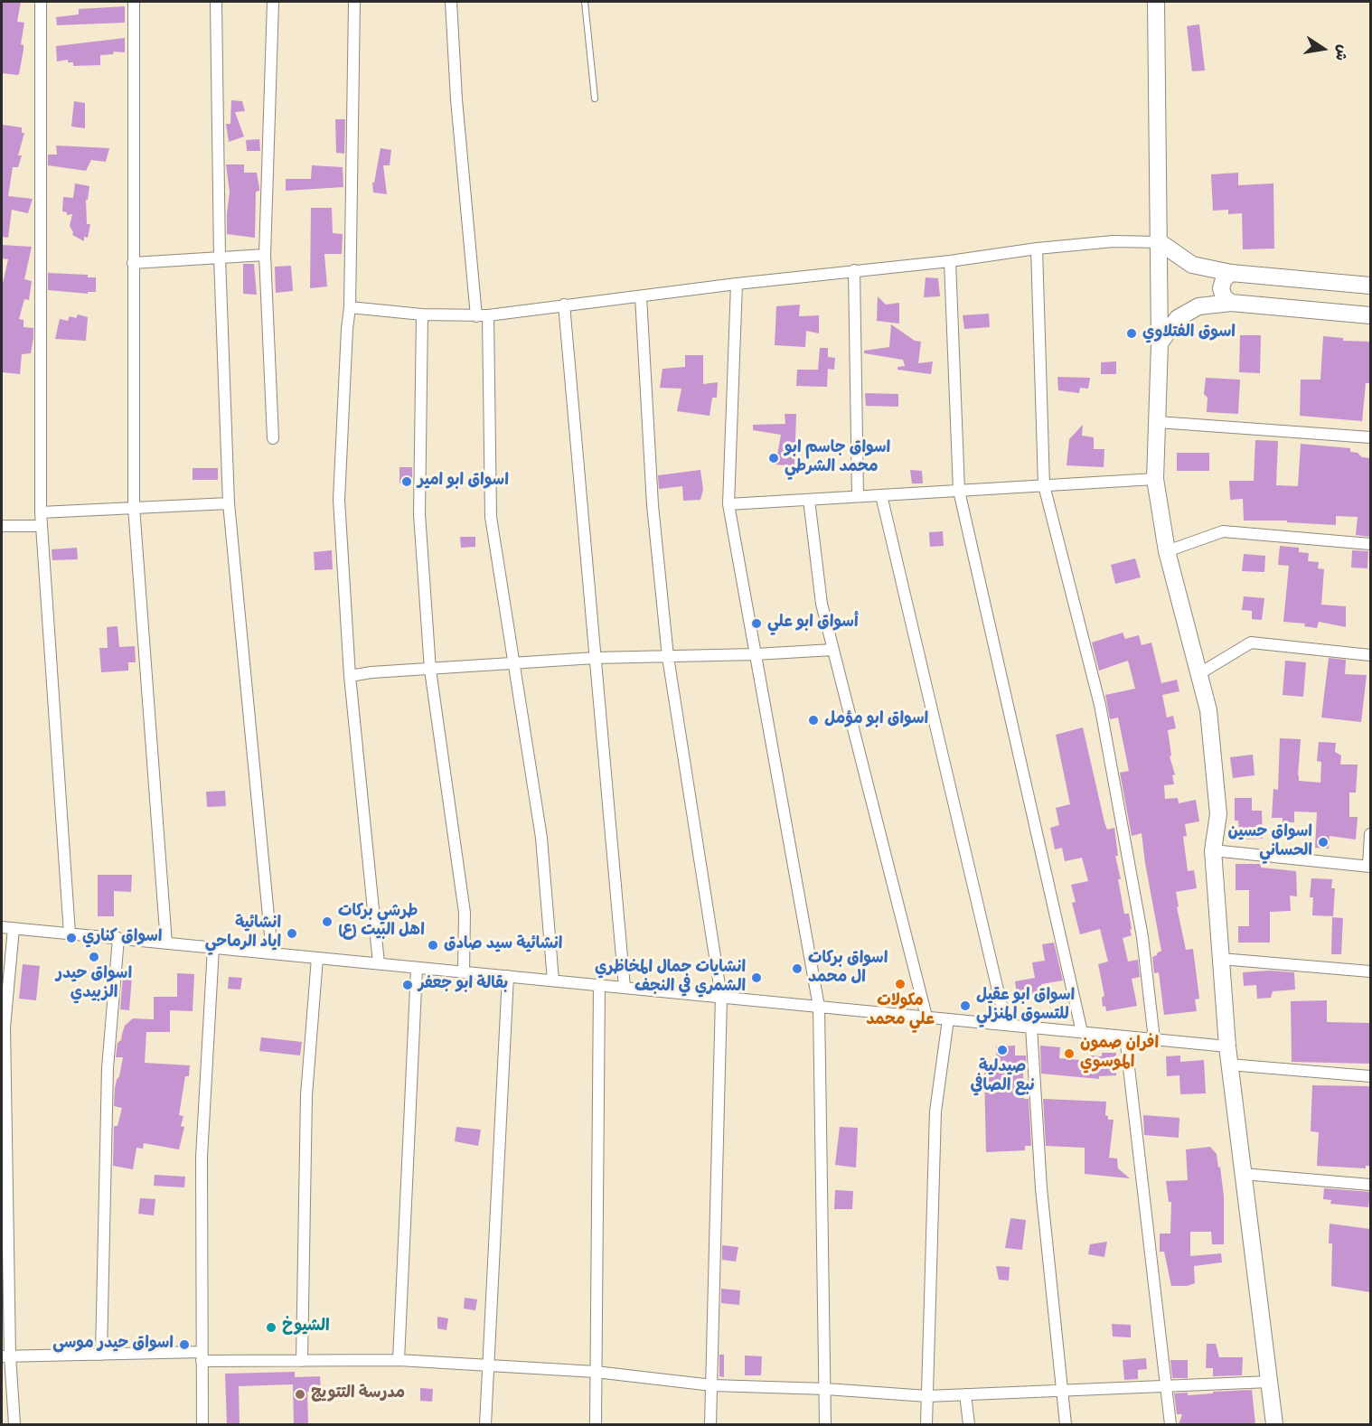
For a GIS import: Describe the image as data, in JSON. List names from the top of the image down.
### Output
{
  "places": [
    "اسوق الفتلاوي",
    "اسواق جاسم ابو محمد الشرطي",
    "اسواق ابو امير",
    "أسواق ابو علي",
    "اسواق ابو مؤمل",
    "اسواق حسين الحساني",
    "طرشي بركات اهل البيت (ع)",
    "انشائية اياد الرماحي",
    "اسواق كناري",
    "انشائية سيد صادق",
    "اسواق حيدر الزبيدي",
    "اسواق بركات ال محمد",
    "انشايات جمال المخاظري الشمري في النجف",
    "مكولات علي محمد",
    "بقالة ابو جعفر",
    "اسواق ابو عقيل للتسوق المنزلي",
    "صيدلية نبع الصافي",
    "افران صمون الموسوي",
    "الشيوخ",
    "اسواق حيدر موسى",
    "مدرسة التتويج"
  ],
  "north": "right"
}
